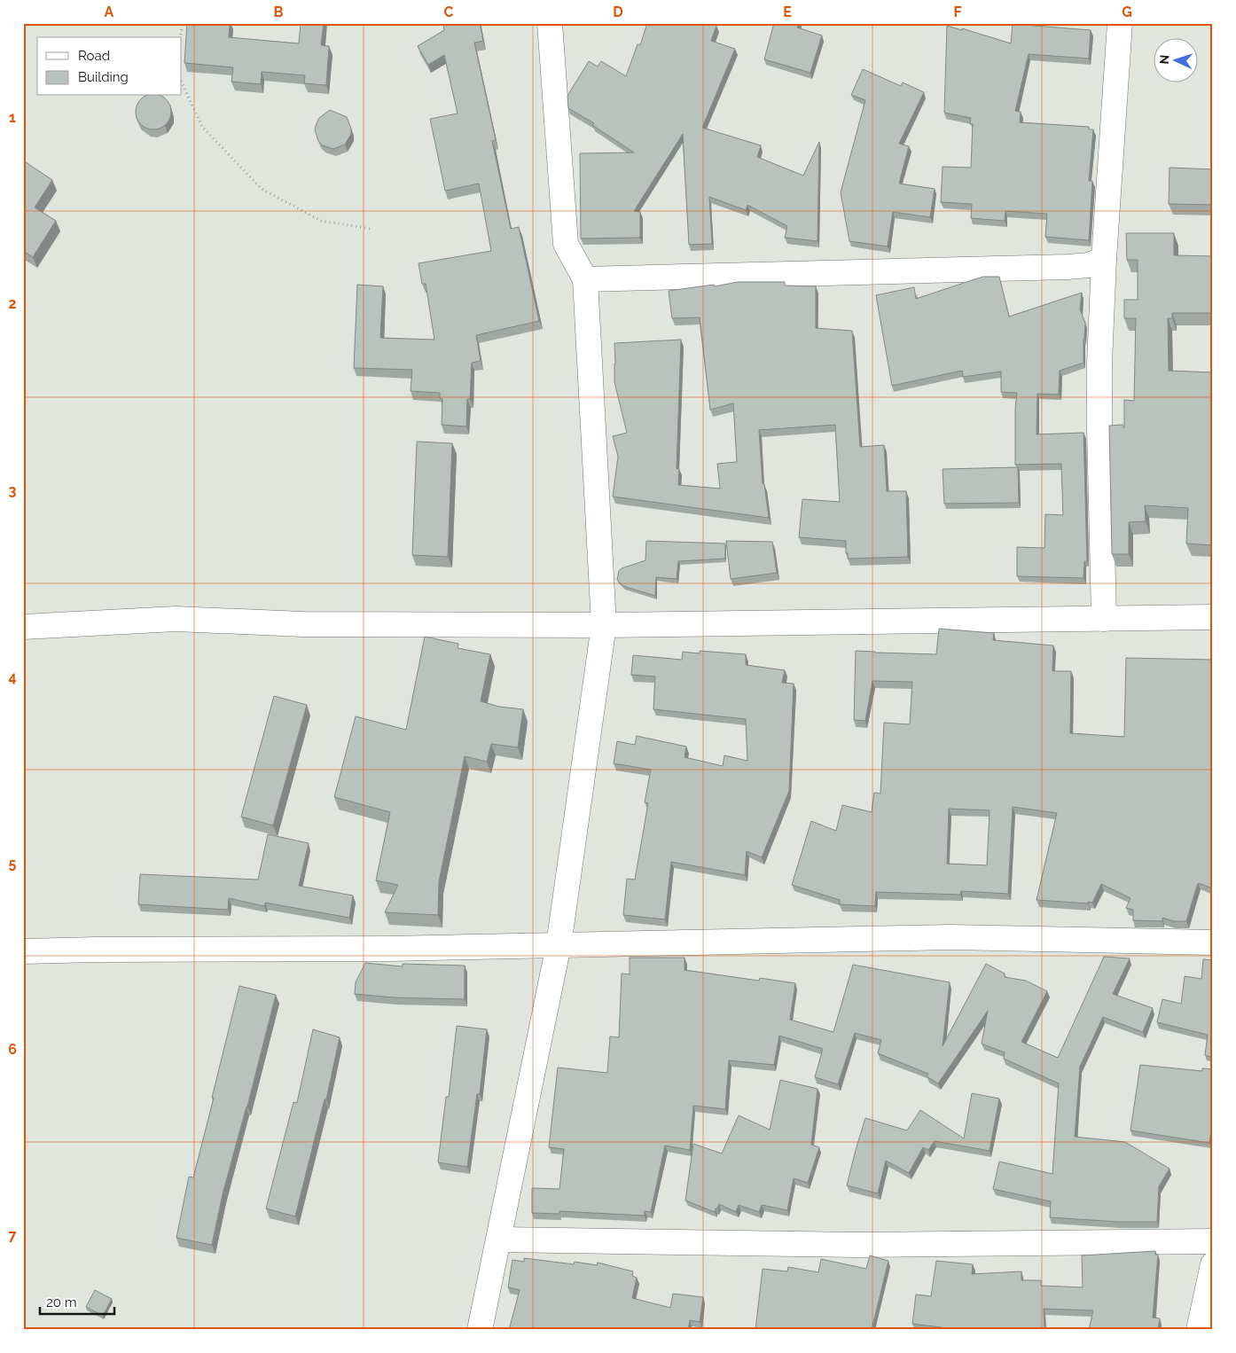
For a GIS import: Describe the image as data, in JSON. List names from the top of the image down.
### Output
{
  "legend": ["Road", "Building"],
  "scale_bar": "20 m",
  "north": "left",
  "grid": {
    "columns": [
      "A",
      "B",
      "C",
      "D",
      "E",
      "F",
      "G"
    ],
    "rows": [
      "1",
      "2",
      "3",
      "4",
      "5",
      "6",
      "7"
    ]
  }
}
